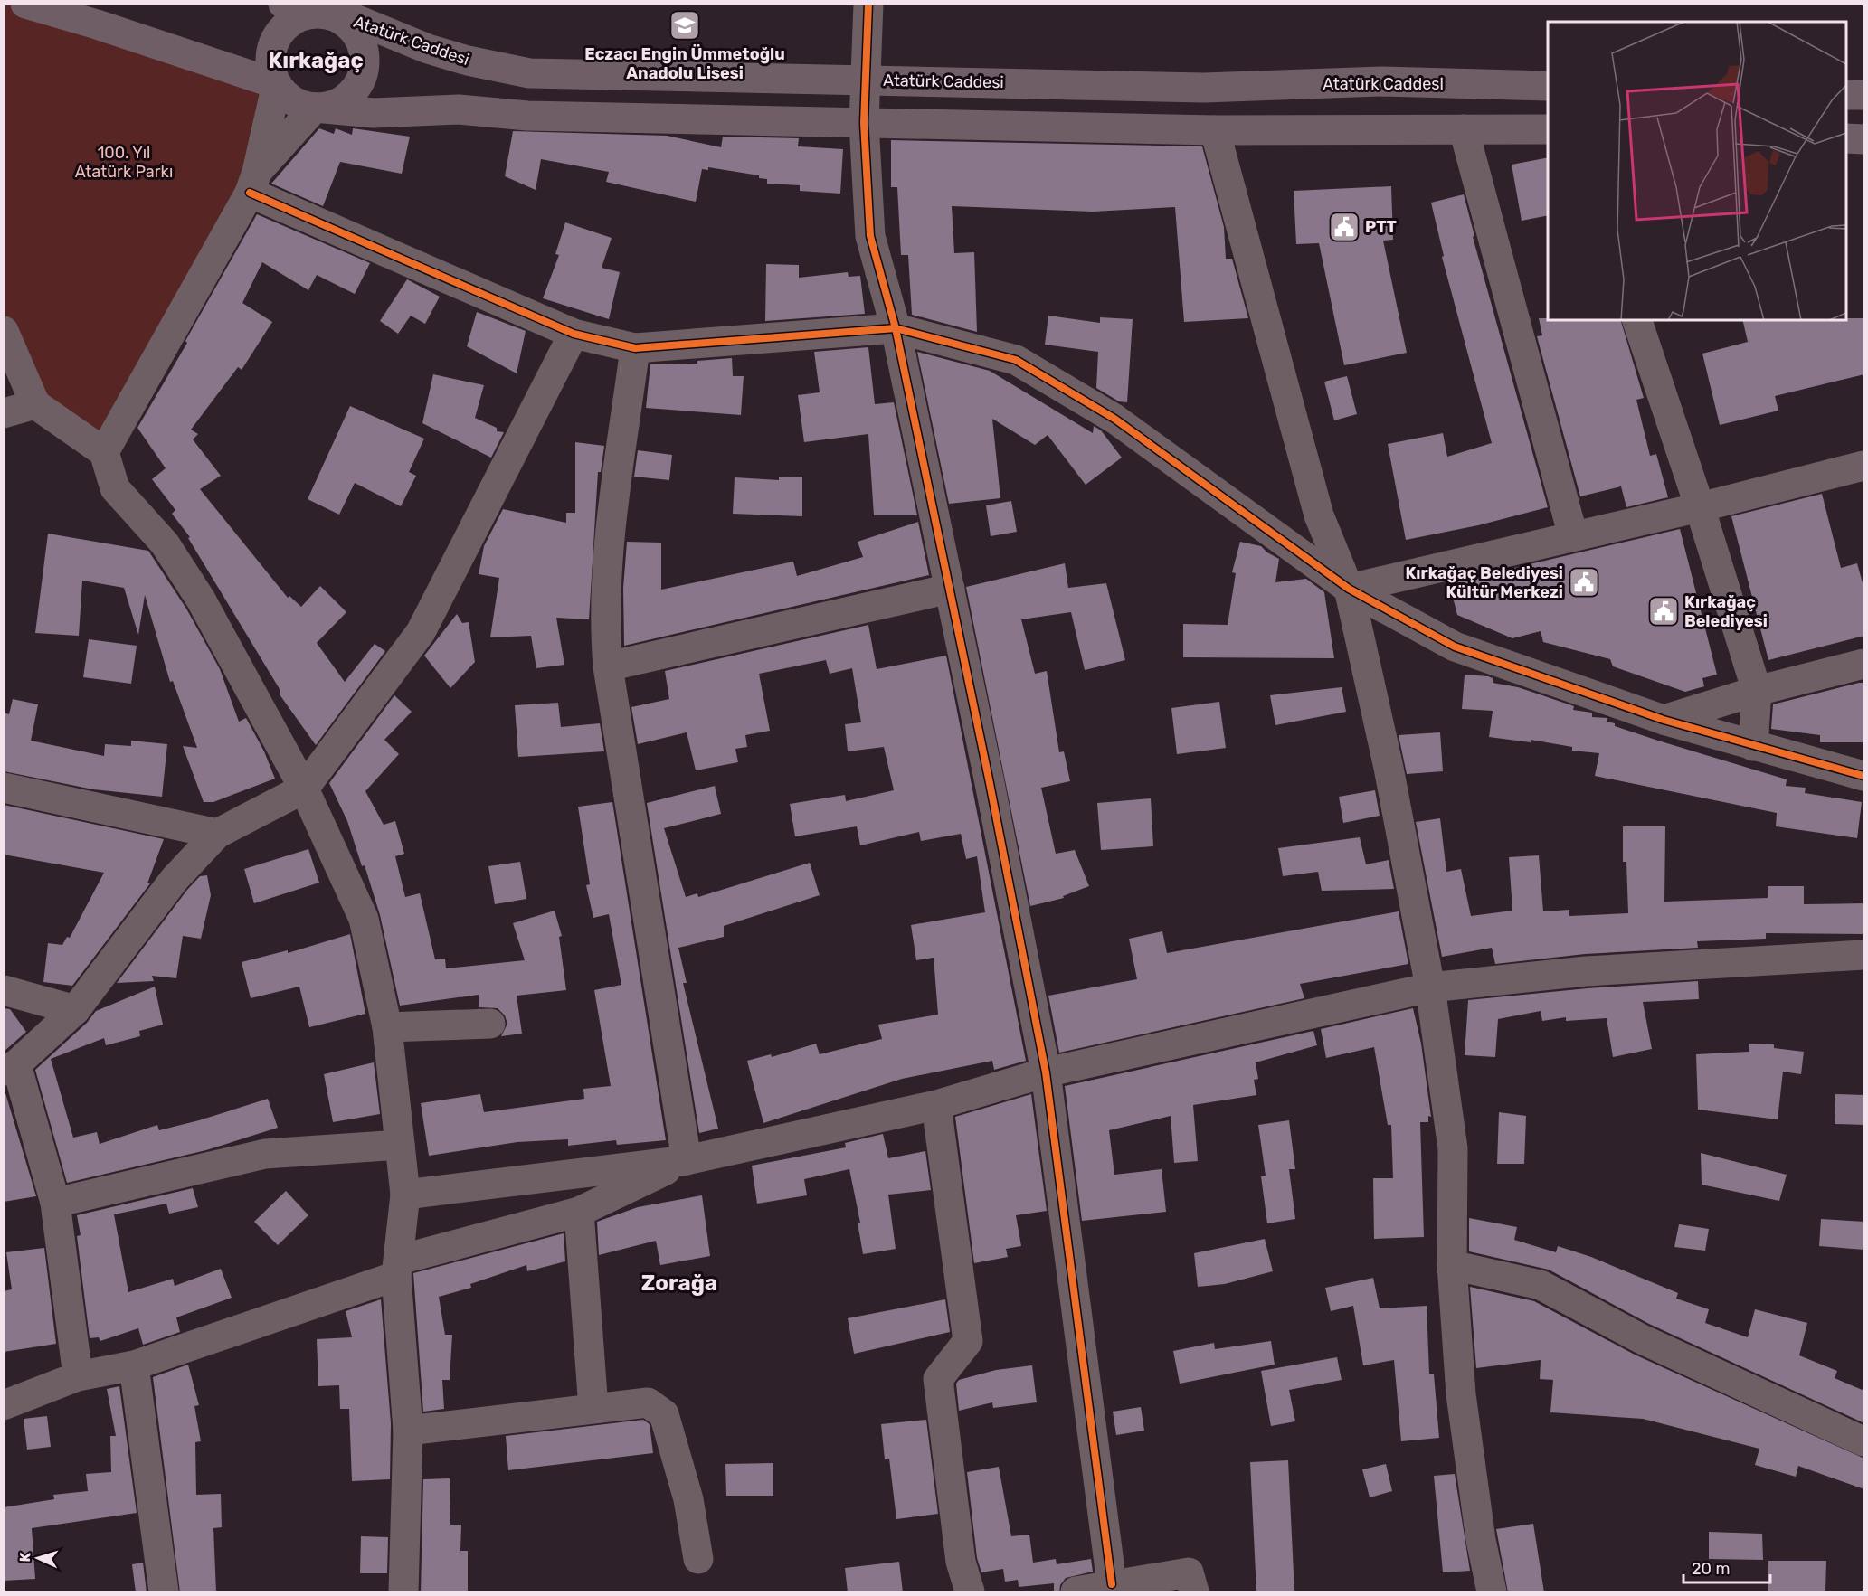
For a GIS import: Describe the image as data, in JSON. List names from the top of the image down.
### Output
{
  "streets": {
    "main road": ["Atatürk Caddesi"]
  },
  "districts": ["Kırkağaç", "Zorağa"],
  "parks": ["100. Yıl Atatürk Parkı"],
  "places": {
    "school or university": ["Eczacı Engin Ümmetoğlu Anadolu Lisesi"],
    "public building": ["PTT", "Kırkağaç Belediyesi Kültür Merkezi", "Kırkağaç Belediyesi"]
  },
  "scale_bar": "20 m",
  "north": "left"
}
